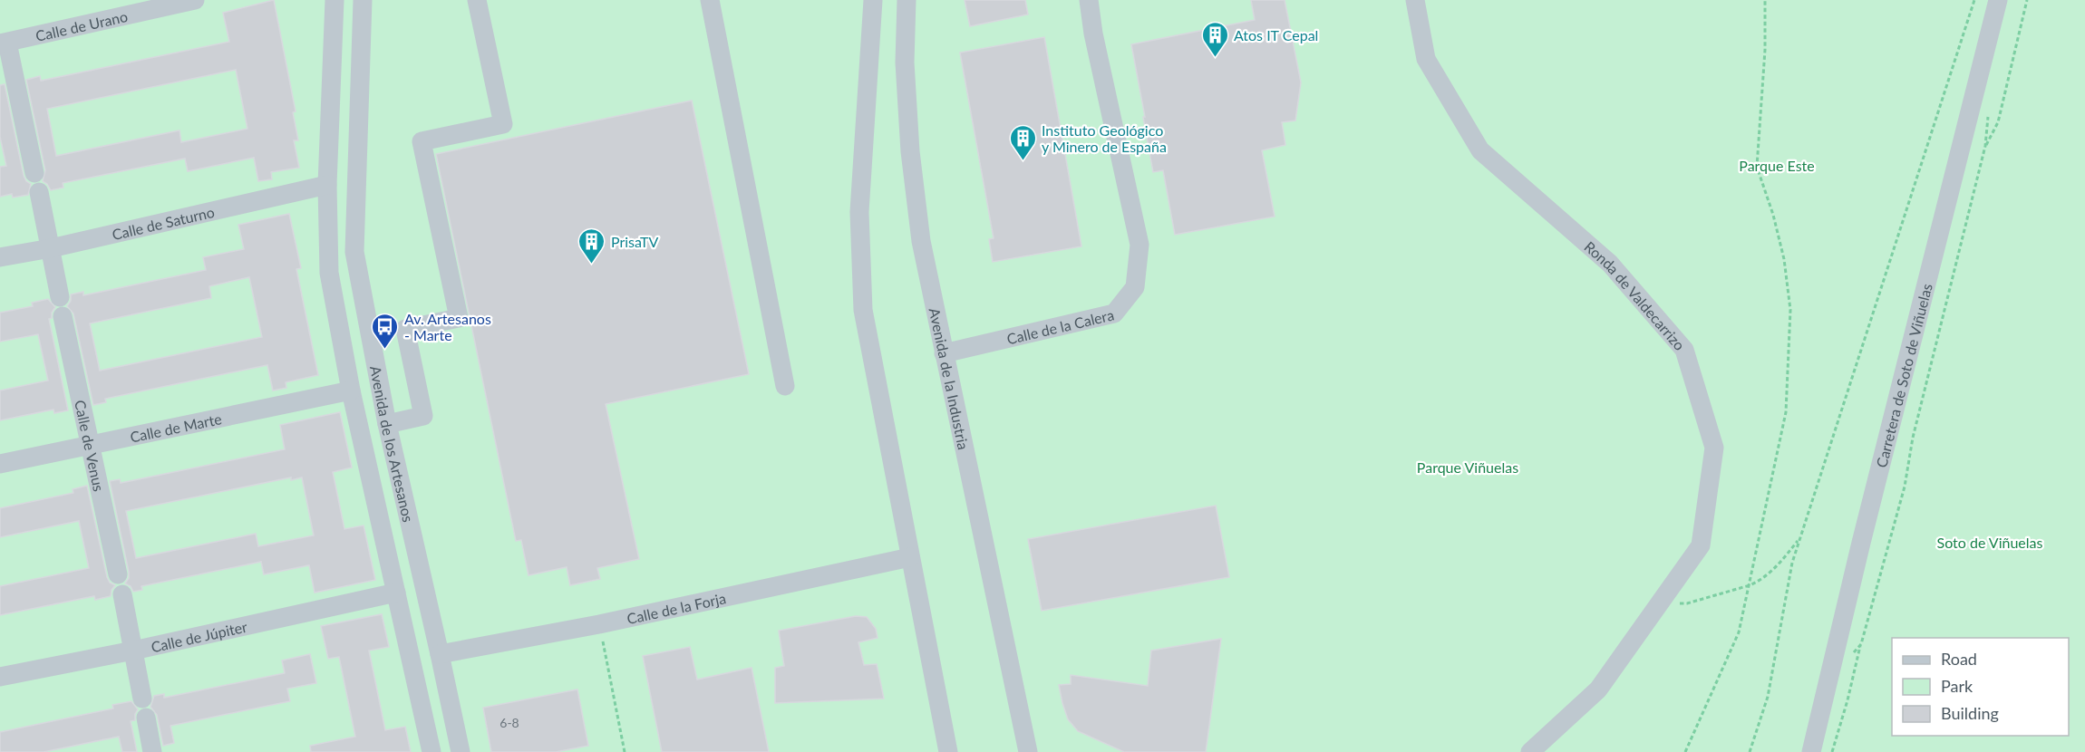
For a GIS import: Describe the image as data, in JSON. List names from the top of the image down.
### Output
{
  "streets": {
    "street": [
      "Calle de Urano",
      "Calle de Saturno",
      "Ronda de Valdecarrizo",
      "Calle de la Calera",
      "Carretera de Soto de Viñuelas",
      "Avenida de la Industria",
      "Calle de Marte",
      "Avenida de los Artesanos",
      "Calle de Venus",
      "Calle de la Forja",
      "Calle de Júpiter"
    ]
  },
  "crossings": [
    ["Calle de Saturno", "Avenida de los Artesanos"],
    ["Calle de la Calera", "Avenida de la Industria"],
    ["Calle de Marte", "Avenida de los Artesanos"],
    ["Calle de Marte", "Calle de Venus"],
    ["Avenida de los Artesanos", "Calle de la Forja"],
    ["Avenida de los Artesanos", "Calle de Júpiter"]
  ],
  "parks": ["Parque Este", "Parque Viñuelas", "Soto de Viñuelas"],
  "places": {
    "building": ["Atos IT Cepal", "Instituto Geológico y Minero de España", "PrisaTV"],
    "bus stop": ["Av. Artesanos - Marte"]
  },
  "house_numbers": ["6-8"],
  "legend": ["Road", "Park", "Building"]
}
